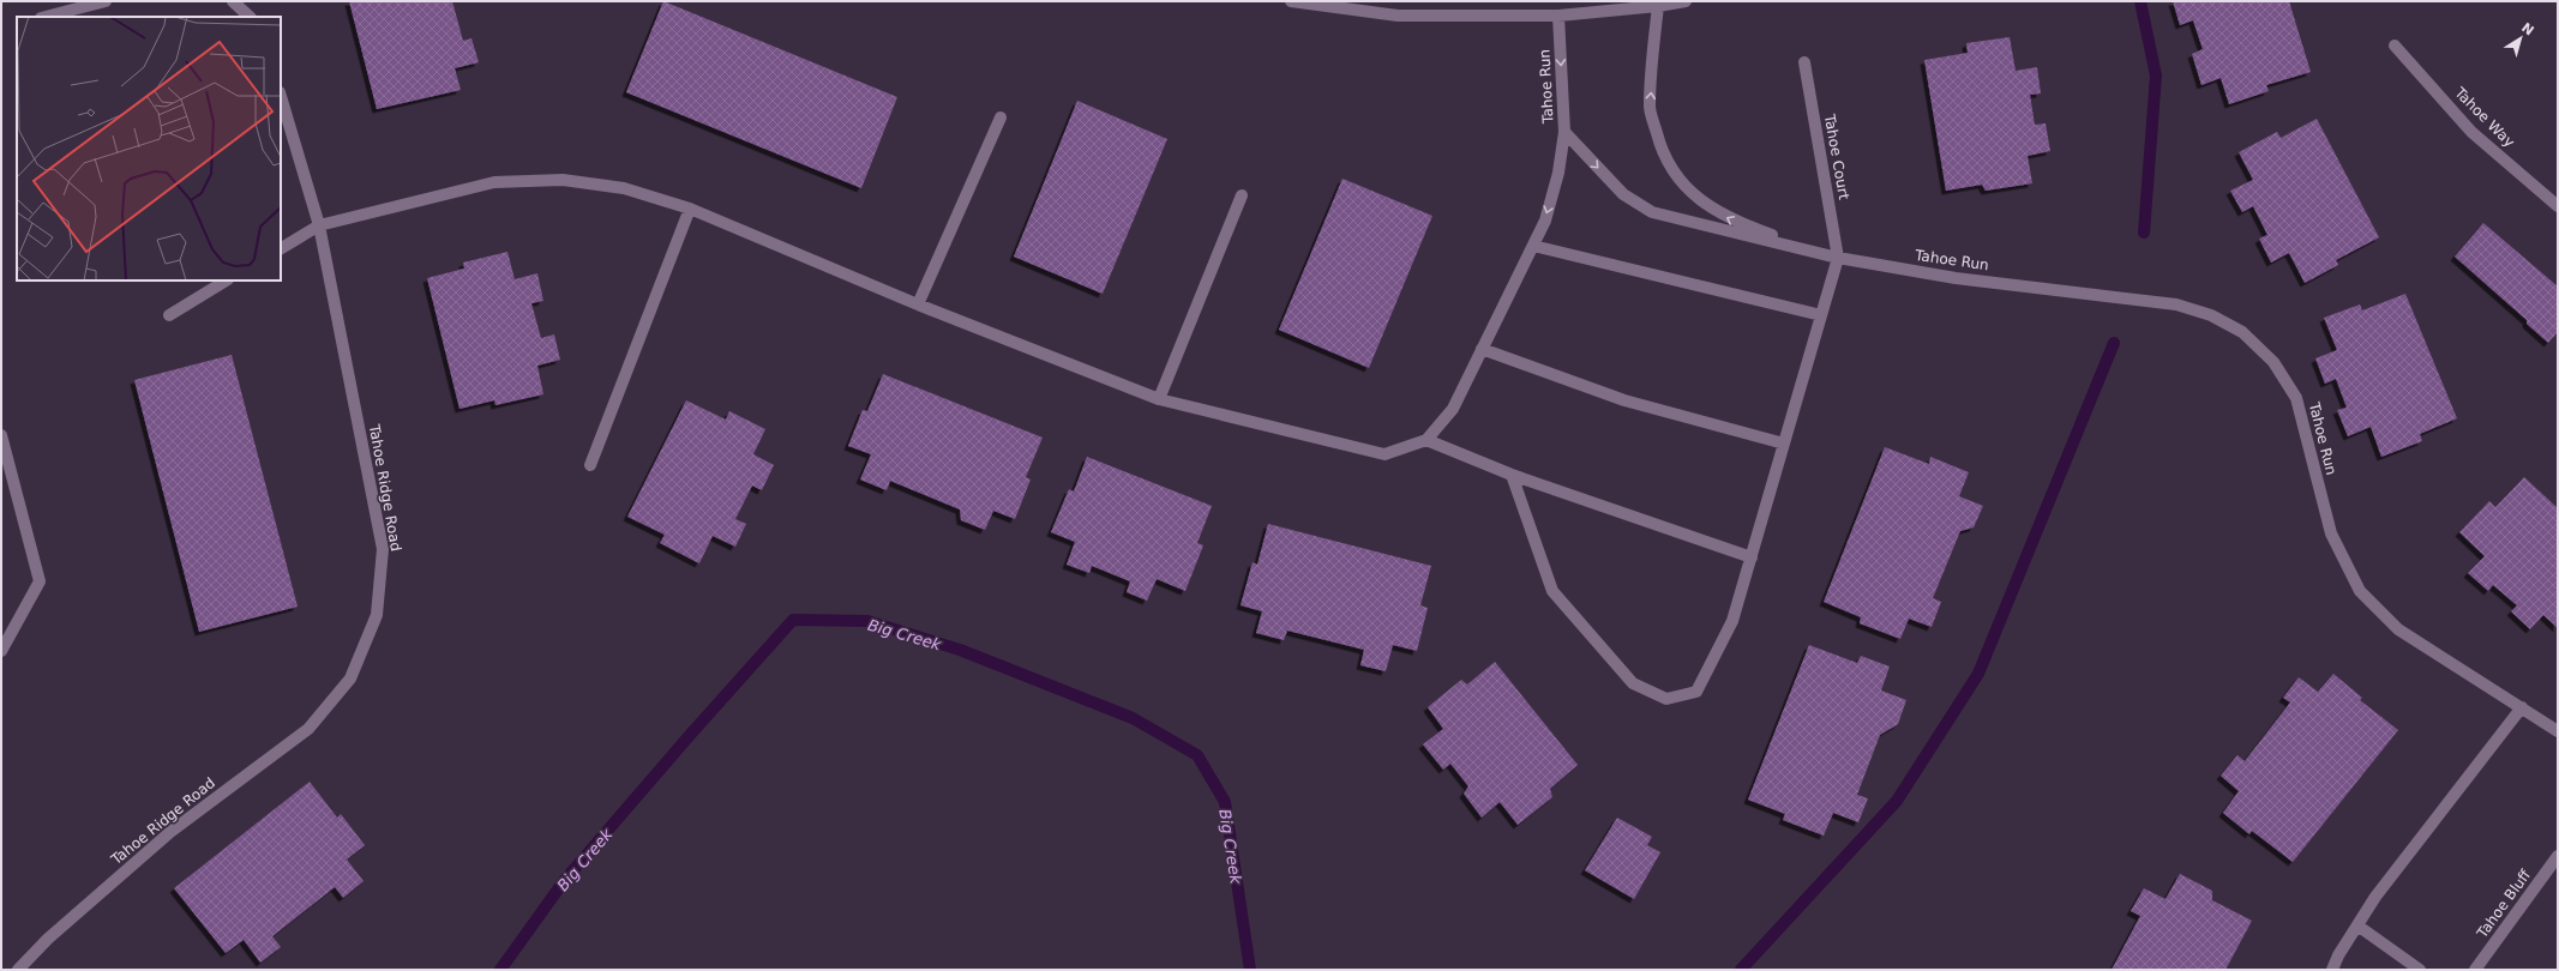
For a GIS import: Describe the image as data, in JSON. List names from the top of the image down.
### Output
{
  "streets": {
    "street": [
      "Tahoe Run",
      "Tahoe Way",
      "Tahoe Court",
      "Tahoe Ridge Road",
      "Tahoe Bluff"
    ]
  },
  "crossings": [
    ["Tahoe Run", "Tahoe Court"]
  ],
  "water": ["Big Creek"],
  "north": "top right"
}
